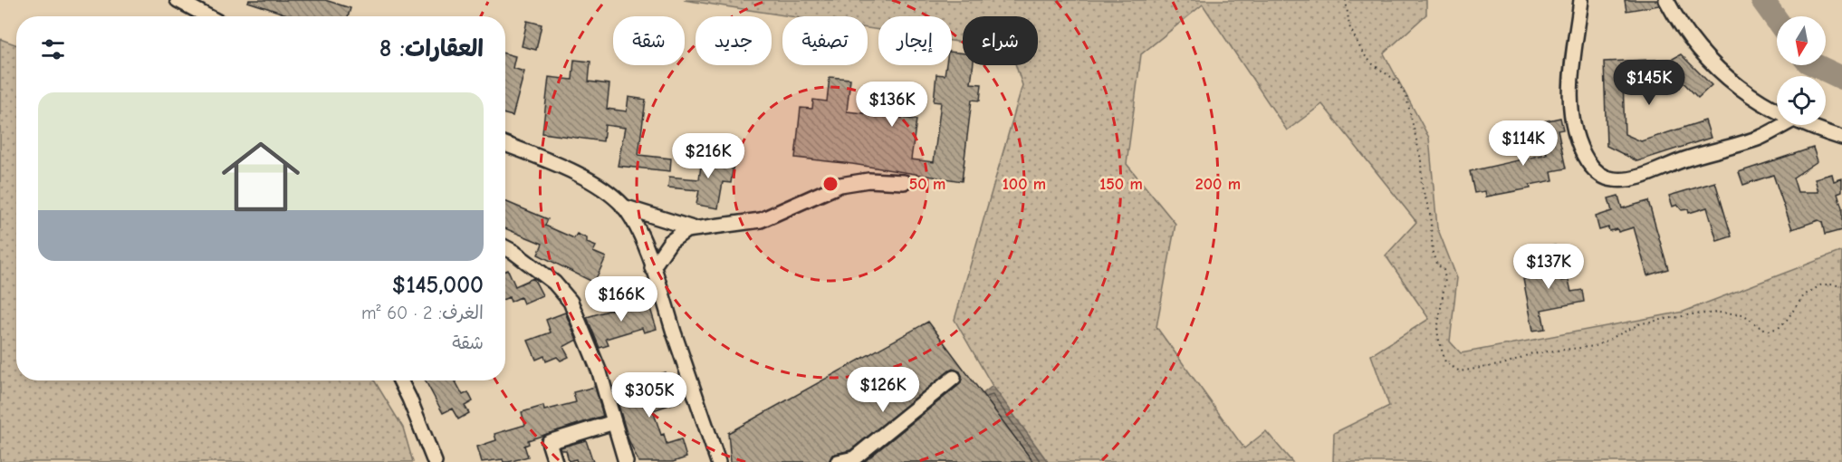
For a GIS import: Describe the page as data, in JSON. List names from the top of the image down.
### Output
{
  "north": "bottom",
  "page": {
    "chip": [
      "شراء",
      "إيجار",
      "تصفية",
      "جديد",
      "شقة"
    ],
    "heading": "العقارات: 8",
    "price": [
      "$145K",
      "$136K",
      "$114K",
      "$216K",
      "$137K",
      "$166K",
      "$126K",
      "$305K"
    ],
    "list": [
      {
        "name": "$145,000",
        "note": "الغرف: 2 · 60 m² · شقة"
      }
    ]
  },
  "rings": [
    "50 m",
    "100 m",
    "150 m",
    "200 m"
  ]
}
